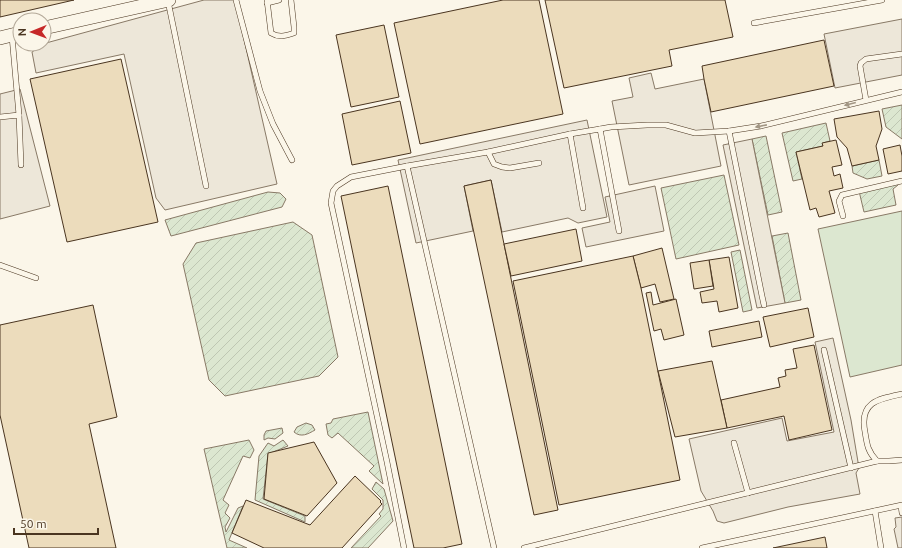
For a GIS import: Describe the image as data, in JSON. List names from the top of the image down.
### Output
{
  "scale_bar": "50 m",
  "north": "left"
}
